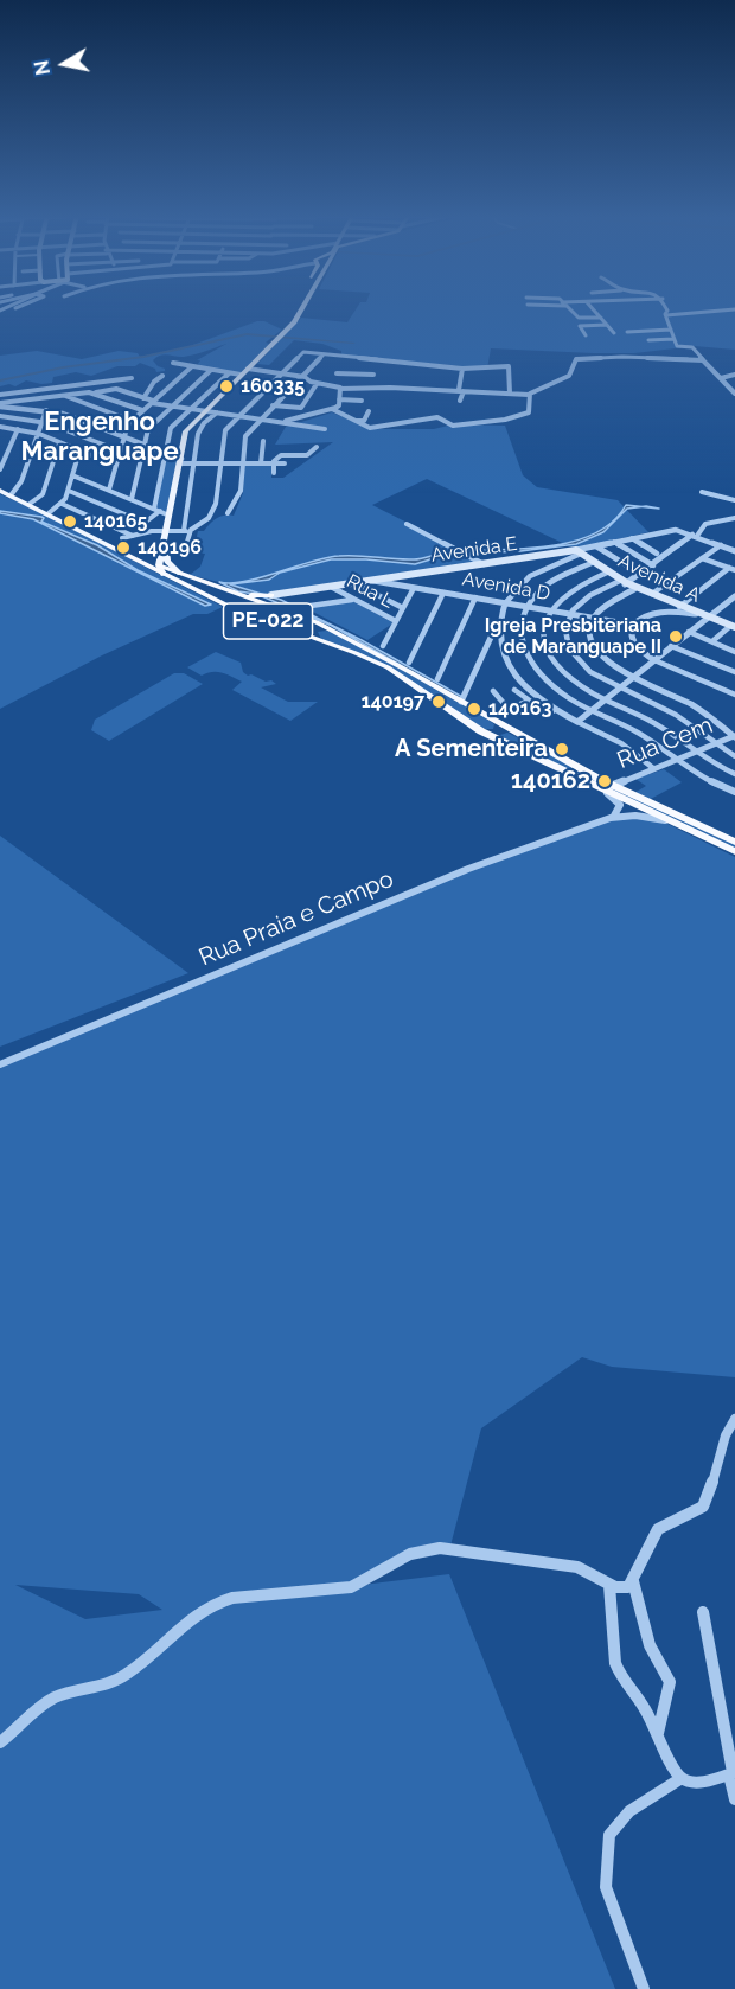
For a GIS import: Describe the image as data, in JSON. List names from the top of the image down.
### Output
{
  "streets": {
    "highway": ["PE-022"],
    "main road": ["Avenida E", "Avenida A"],
    "street": [
      "Avenida D",
      "Rua L",
      "Rua Cem",
      "Rua Praia e Campo"
    ]
  },
  "crossings": [
    ["Avenida E", "Avenida A"],
    ["Avenida E", "Avenida D"],
    ["Avenida E", "Rua L"],
    ["Avenida E", "PE-022"],
    ["PE-022", "Rua Cem"],
    ["PE-022", "Rua Praia e Campo"]
  ],
  "districts": ["Engenho Maranguape"],
  "places": [
    "160335",
    "140165",
    "140196",
    "Igreja Presbiteriana de Maranguape II",
    "140197",
    "140163",
    "A Sementeira",
    "140162"
  ],
  "north": "left"
}
